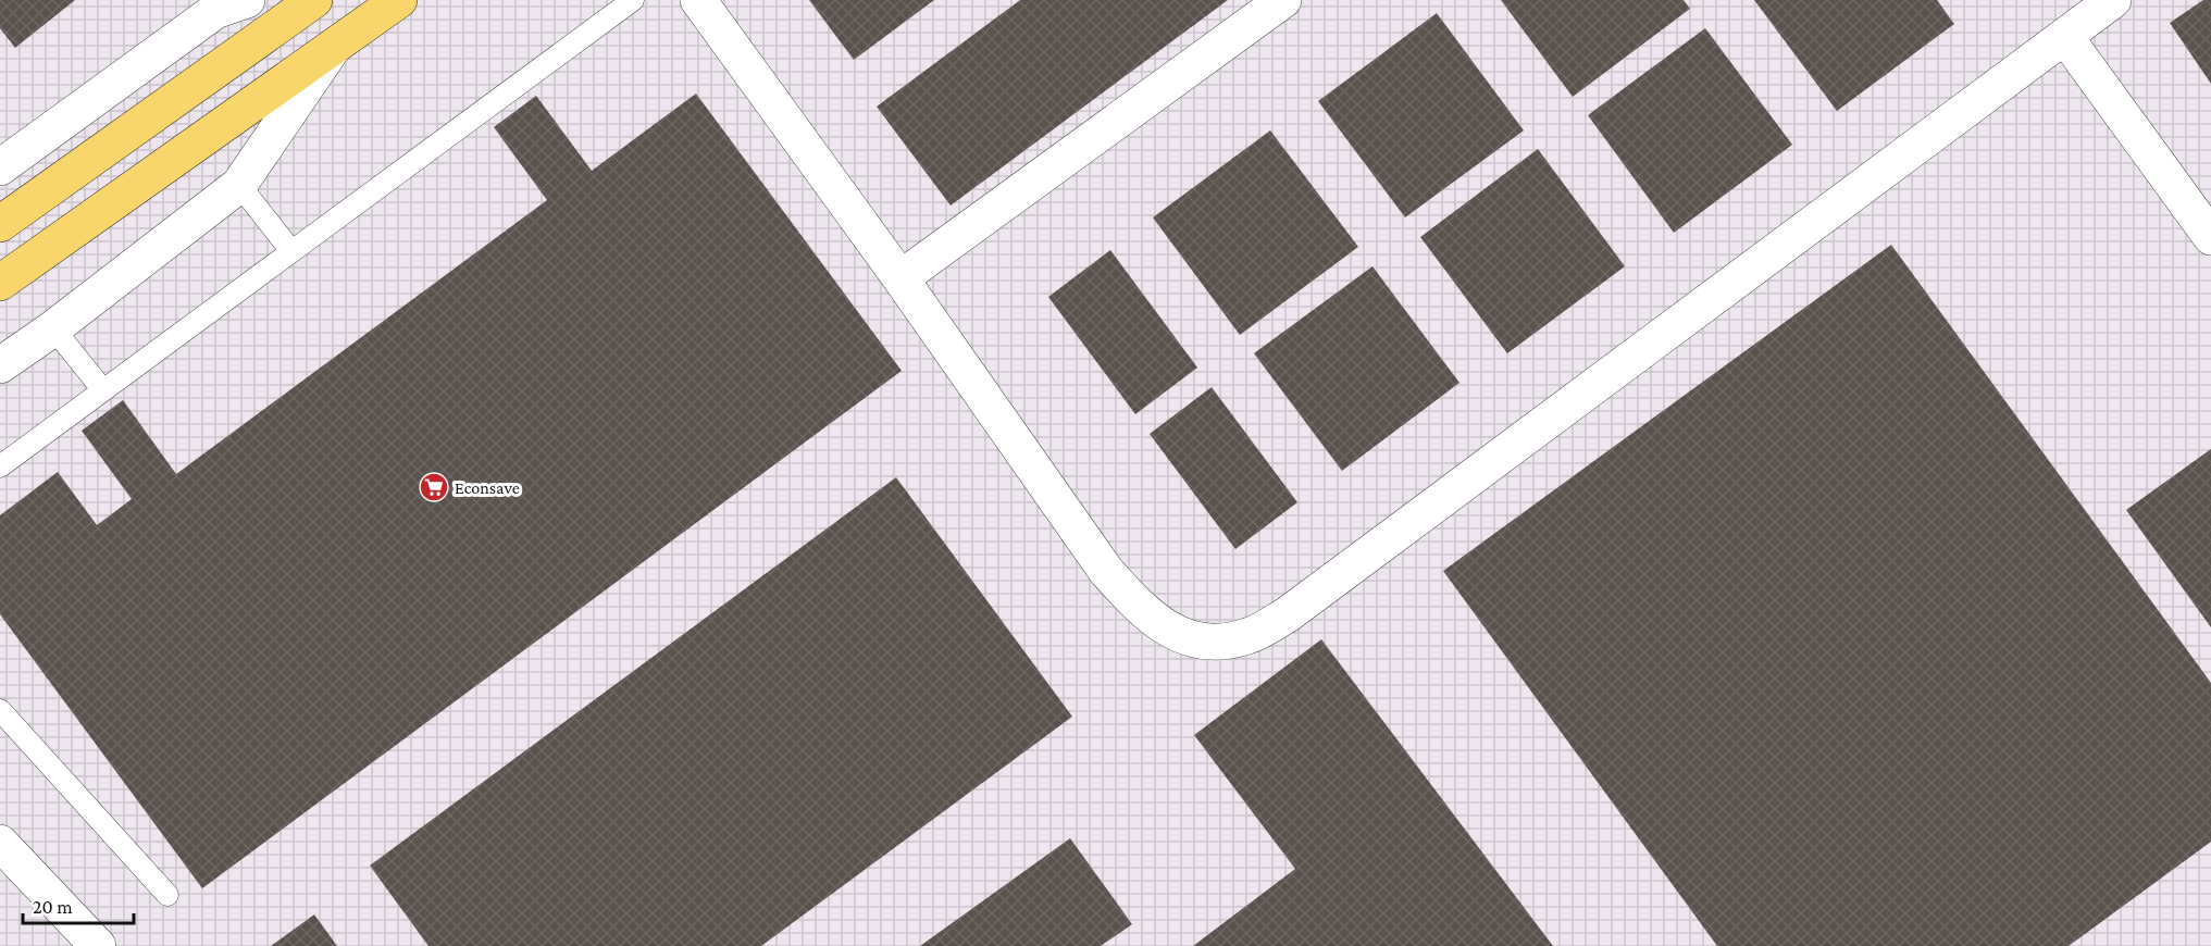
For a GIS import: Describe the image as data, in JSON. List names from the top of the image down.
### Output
{
  "places": {
    "supermarket": ["Econsave"]
  },
  "scale_bar": "20 m"
}
